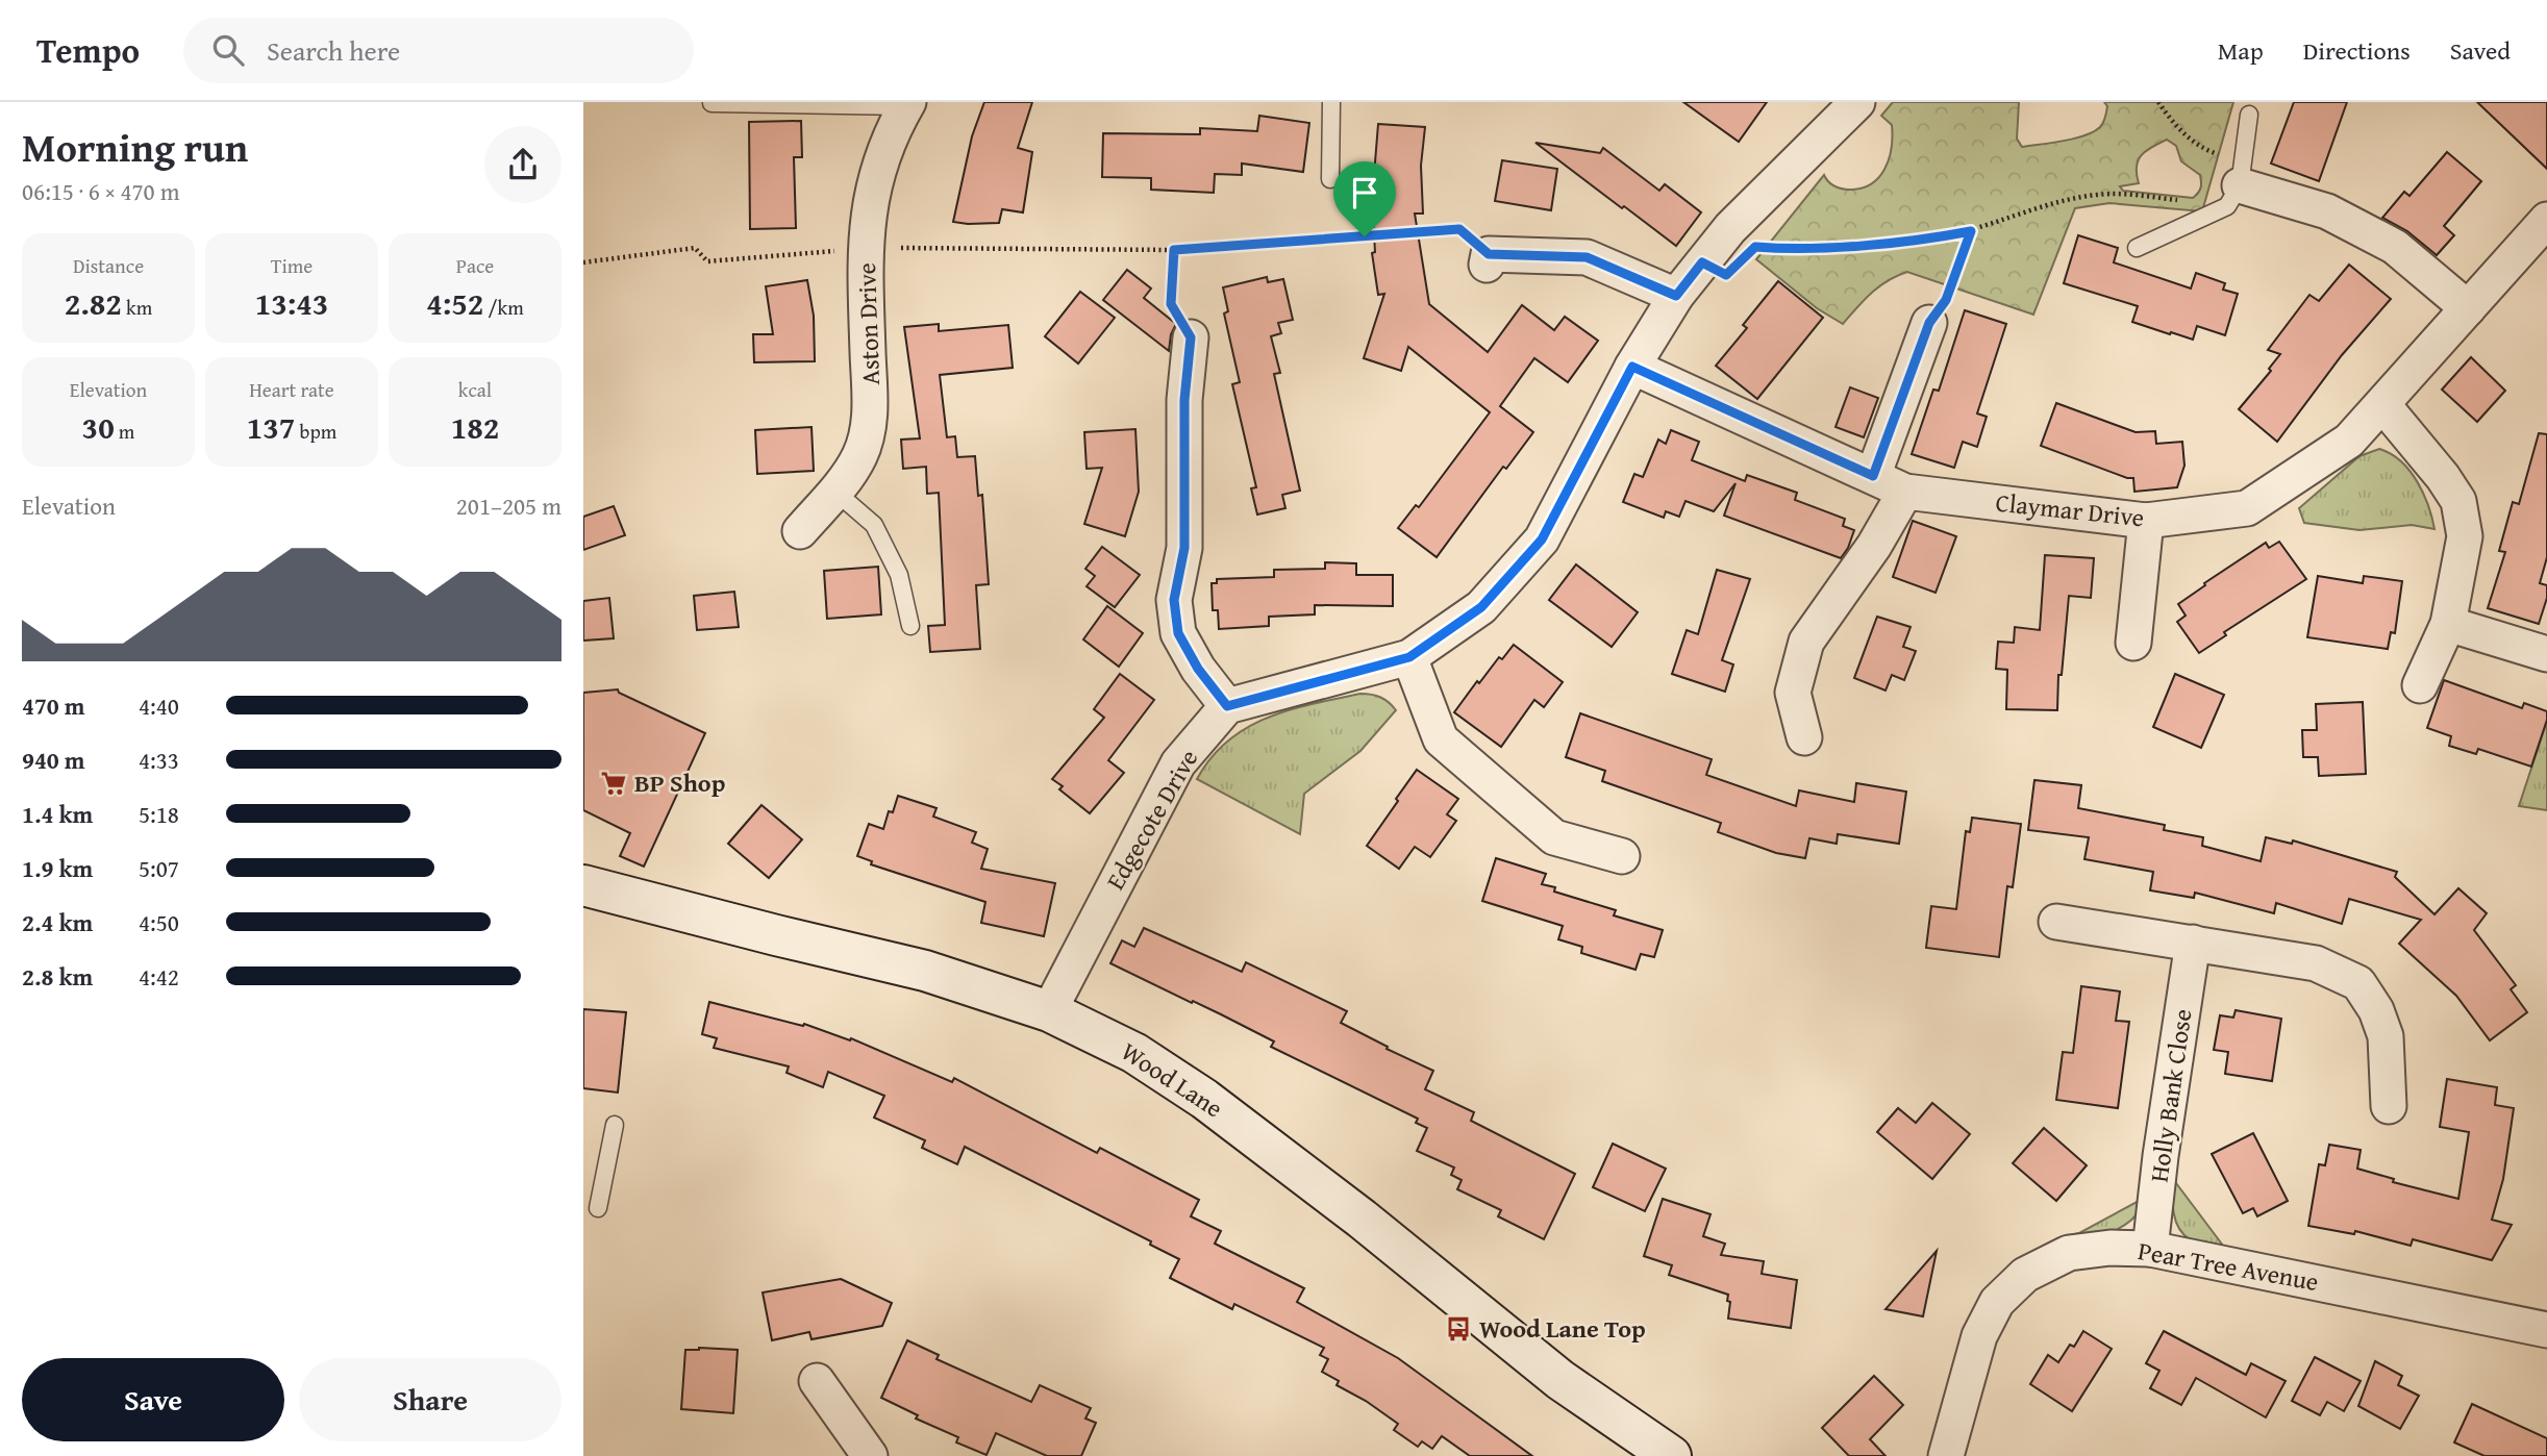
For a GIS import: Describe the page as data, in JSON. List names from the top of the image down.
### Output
{
  "streets": {
    "street": [
      "Aston Drive",
      "Claymar Drive",
      "Edgecote Drive",
      "Wood Lane",
      "Holly Bank Close",
      "Pear Tree Avenue"
    ]
  },
  "crossings": [
    ["Edgecote Drive", "Wood Lane"],
    ["Holly Bank Close", "Pear Tree Avenue"]
  ],
  "places": {
    "supermarket": ["BP Shop"],
    "bus stop": ["Wood Lane Top"]
  },
  "page": {
    "header": "Tempo",
    "search": "Search here",
    "nav": ["Map", "Directions", "Saved"],
    "heading": ["Morning run", "06:15 · 6 × 470 m"],
    "stats": [
      ["Distance", "2.82 km"],
      ["Time", "13:43"],
      ["Pace", "4:52 /km"],
      ["Elevation", "30 m"],
      ["Heart rate", "137 bpm"],
      ["kcal", "182"]
    ],
    "chart": ["Elevation", "201–205 m"],
    "list": [
      {
        "name": "470 m",
        "note": "4:40"
      },
      {
        "name": "940 m",
        "note": "4:33"
      },
      {
        "name": "1.4 km",
        "note": "5:18"
      },
      {
        "name": "1.9 km",
        "note": "5:07"
      },
      {
        "name": "2.4 km",
        "note": "4:50"
      },
      {
        "name": "2.8 km",
        "note": "4:42"
      }
    ],
    "buttons": ["Save", "Share"]
  }
}
